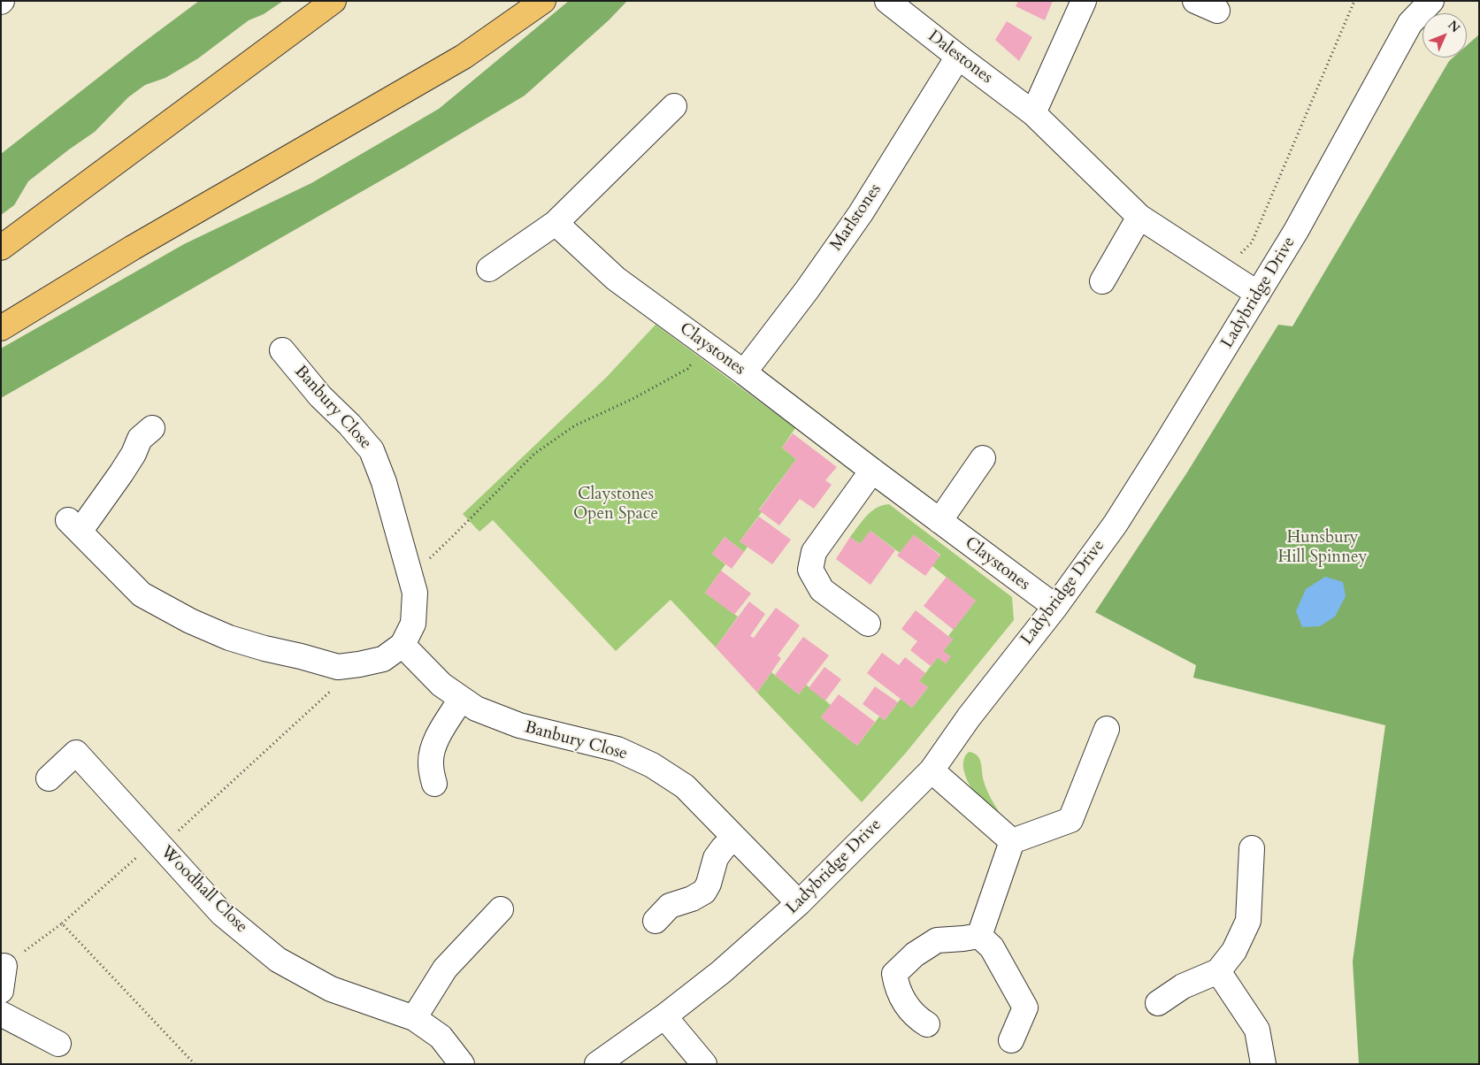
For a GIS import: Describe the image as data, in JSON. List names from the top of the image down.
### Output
{
  "streets": {
    "street": [
      "Dalestones",
      "Marlstones",
      "Ladybridge Drive",
      "Claystones",
      "Banbury Close",
      "Woodhall Close"
    ]
  },
  "crossings": [
    ["Dalestones", "Marlstones"],
    ["Dalestones", "Ladybridge Drive"],
    ["Marlstones", "Claystones"],
    ["Ladybridge Drive", "Claystones"],
    ["Ladybridge Drive", "Banbury Close"]
  ],
  "parks": ["Claystones Open Space", "Hunsbury Hill Spinney"],
  "north": "top right"
}
